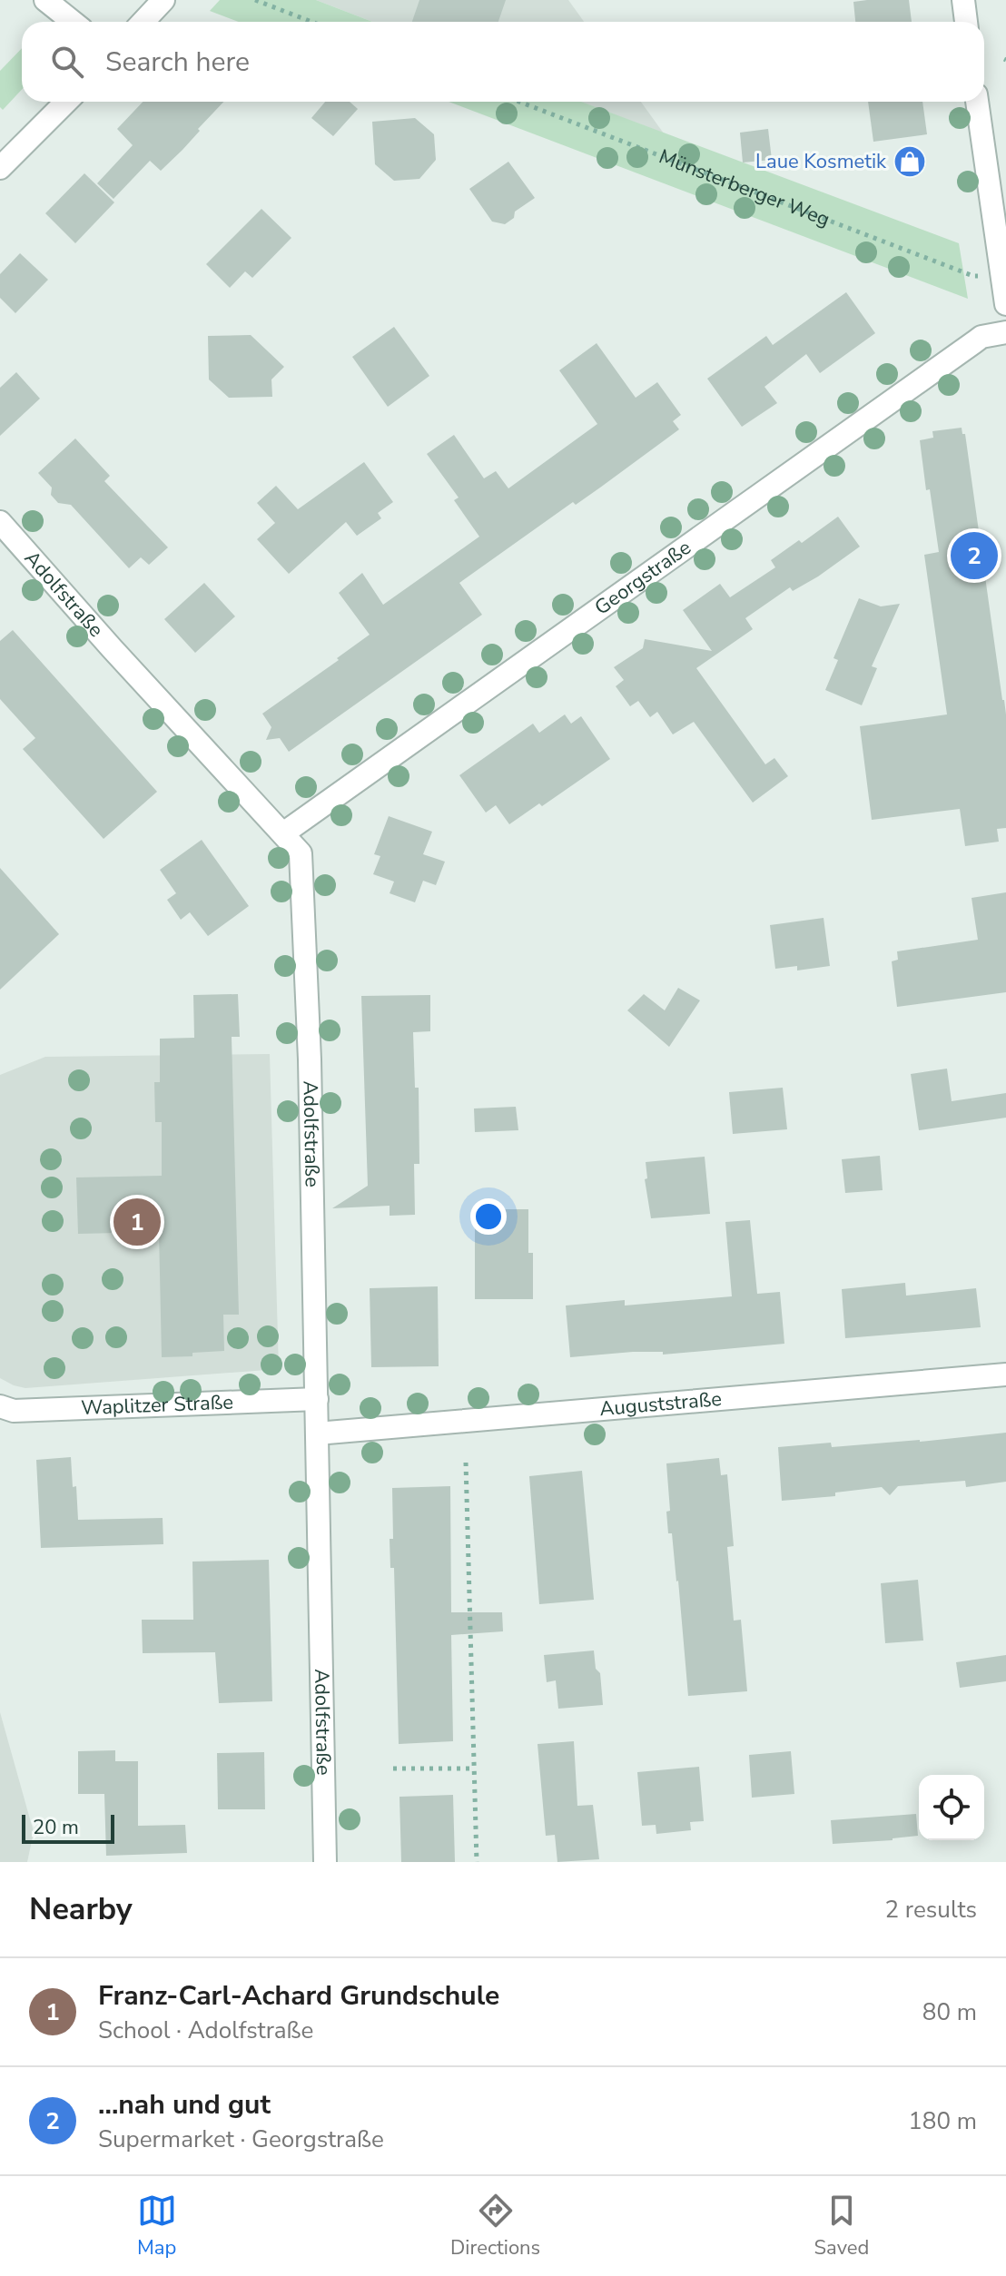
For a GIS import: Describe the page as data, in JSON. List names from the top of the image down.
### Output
{
  "streets": {
    "street": [
      "Georgstraße",
      "Adolfstraße",
      "Auguststraße",
      "Waplitzer Straße"
    ],
    "path": ["Münsterberger Weg"]
  },
  "crossings": [
    ["Georgstraße", "Adolfstraße"],
    ["Adolfstraße", "Auguststraße"],
    ["Adolfstraße", "Waplitzer Straße"]
  ],
  "places": {
    "shop": ["Laue Kosmetik"]
  },
  "scale_bar": "20 m",
  "page": {
    "search": "Search here",
    "pins": ["2", "1"],
    "scale": "20 m",
    "heading": ["Nearby", "2 results"],
    "list": [
      {
        "mark": "1",
        "name": "Franz-Carl-Achard Grundschule",
        "note": "School · Adolfstraße",
        "value": "80 m"
      },
      {
        "mark": "2",
        "name": "...nah und gut",
        "note": "Supermarket · Georgstraße",
        "value": "180 m"
      }
    ],
    "nav": ["Map", "Directions", "Saved"]
  }
}
